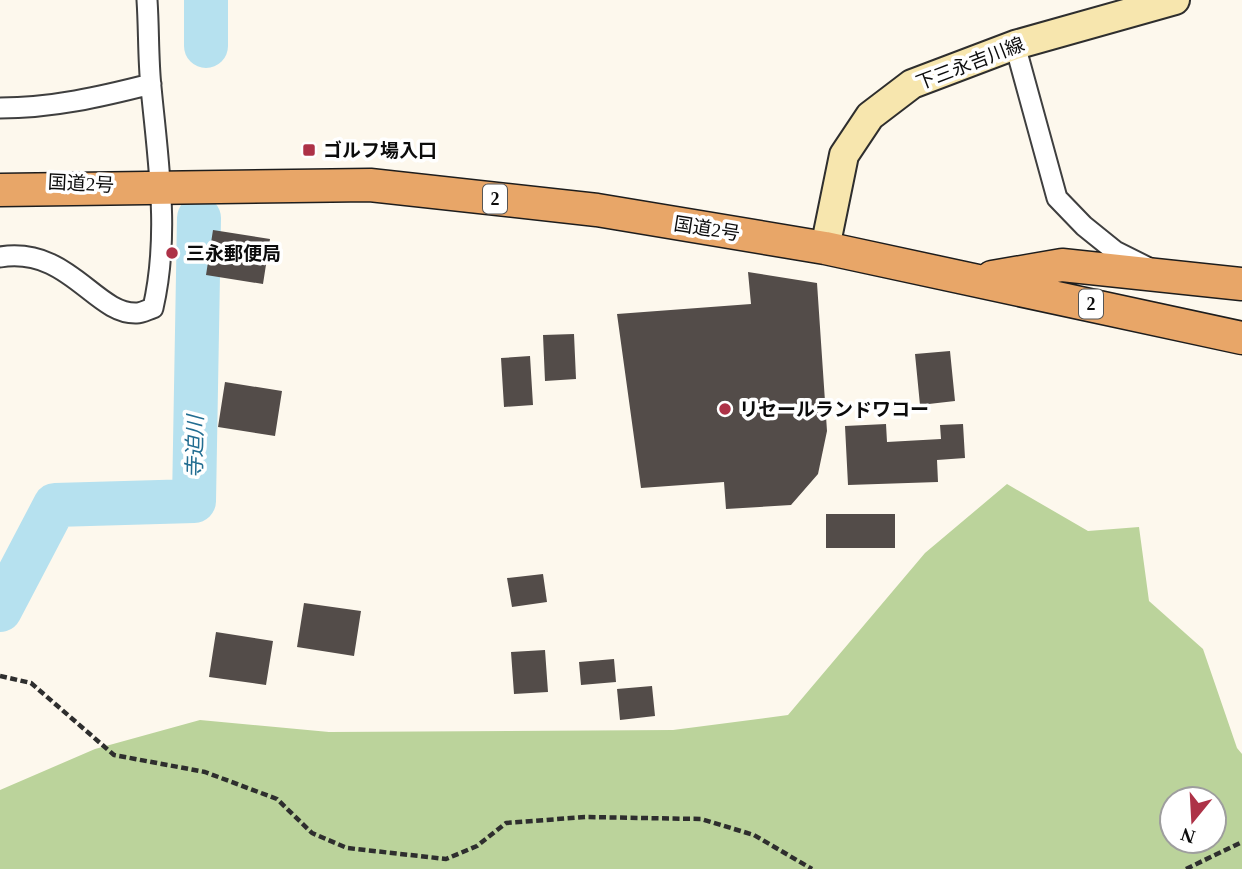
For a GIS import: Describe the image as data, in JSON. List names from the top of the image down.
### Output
{
  "streets": {
    "highway": ["国道2号", "2"],
    "main road": ["下三永吉川線"]
  },
  "crossings": [
    ["下三永吉川線", "国道2号"]
  ],
  "water": ["寺迫川"],
  "places": {
    "transit": ["ゴルフ場入口"],
    "other": ["三永郵便局", "リセールランドワコー"]
  },
  "north": "bottom"
}
